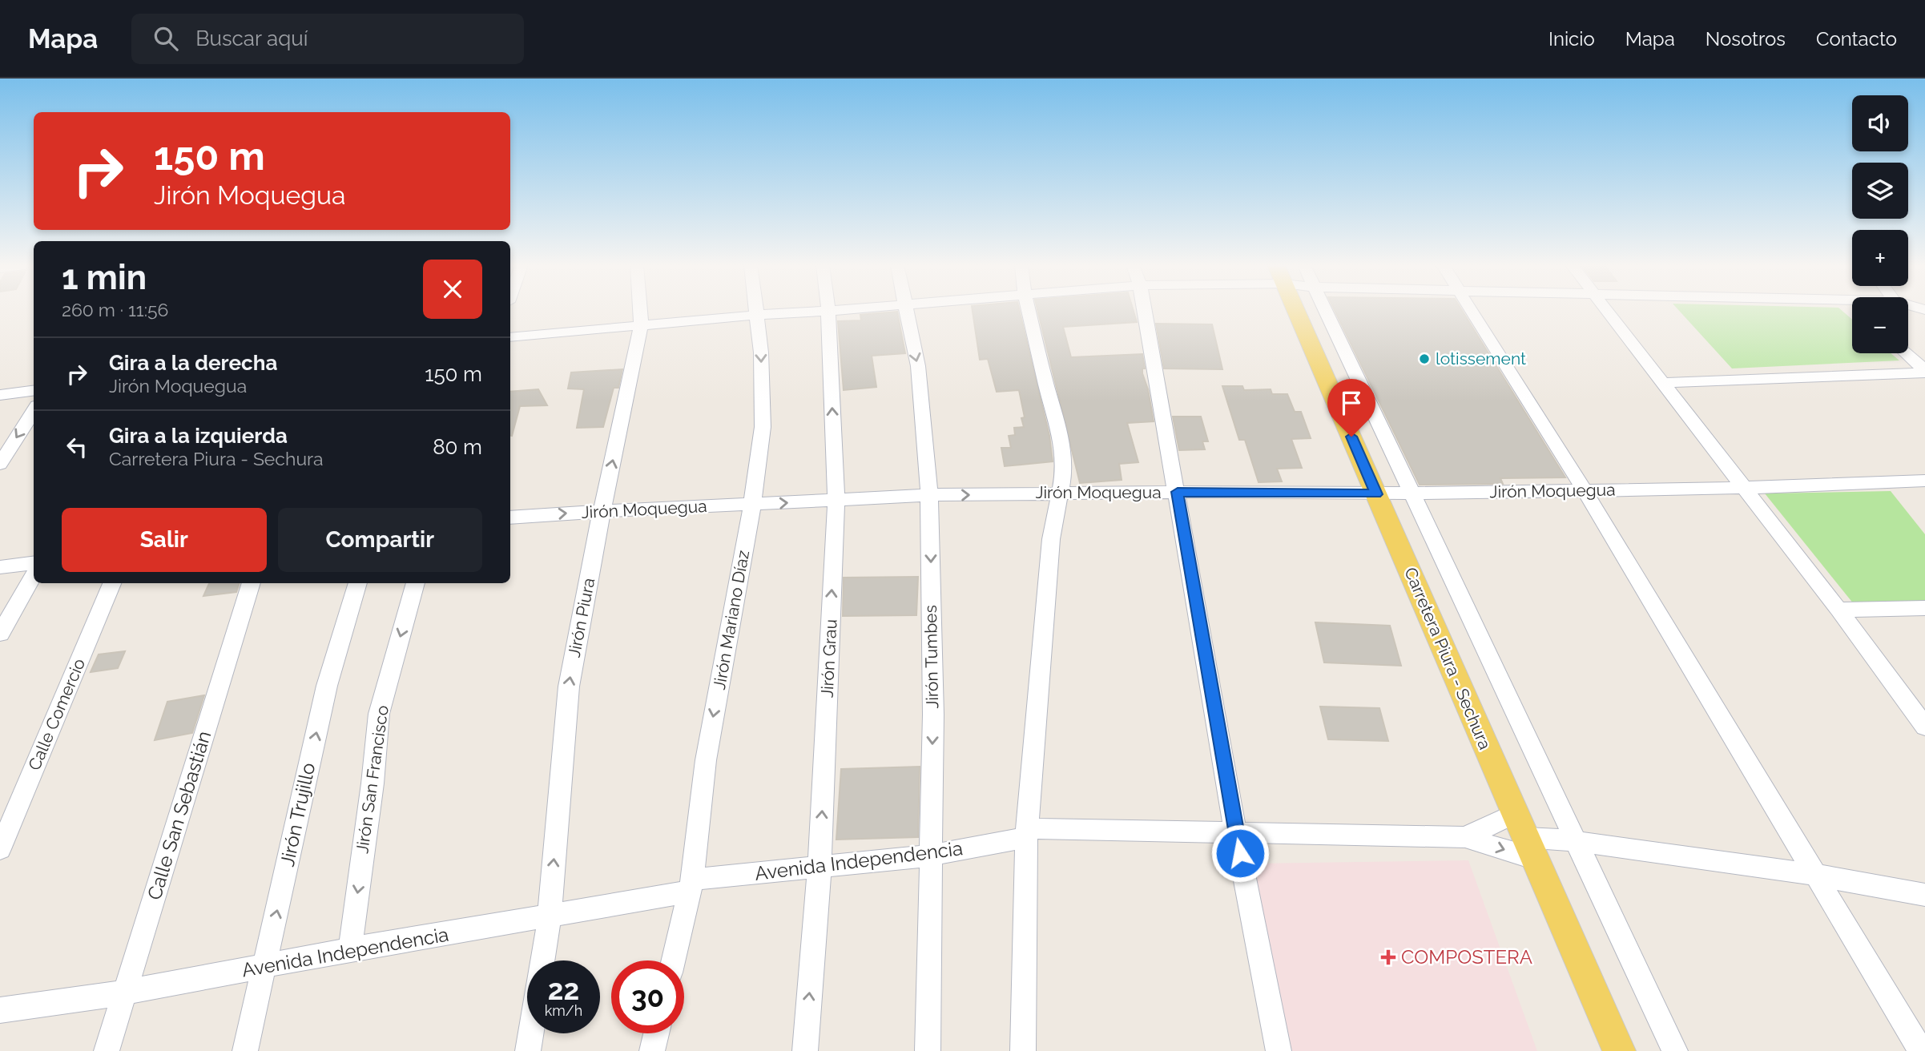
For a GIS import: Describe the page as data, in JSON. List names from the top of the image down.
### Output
{
  "streets": {
    "main road": ["Carretera Piura - Sechura"],
    "street": [
      "Jirón Moquegua",
      "Jirón Piura",
      "Jirón Mariano Díaz",
      "Jirón Tumbes",
      "Jirón Grau",
      "Calle Comercio",
      "Jirón San Francisco",
      "Jirón Trujillo",
      "Calle San Sebastián",
      "Avenida Independencia"
    ]
  },
  "crossings": [
    ["Jirón Moquegua", "Jirón Piura"],
    ["Jirón Moquegua", "Jirón Mariano Díaz"],
    ["Jirón Moquegua", "Jirón Tumbes"],
    ["Jirón Moquegua", "Jirón Grau"],
    ["Jirón Moquegua", "Carretera Piura - Sechura"],
    ["Jirón Piura", "Avenida Independencia"],
    ["Jirón Mariano Díaz", "Avenida Independencia"],
    ["Jirón Tumbes", "Avenida Independencia"],
    ["Jirón Grau", "Avenida Independencia"],
    ["Carretera Piura - Sechura", "Avenida Independencia"],
    ["Jirón San Francisco", "Avenida Independencia"],
    ["Jirón Trujillo", "Avenida Independencia"],
    ["Calle San Sebastián", "Avenida Independencia"]
  ],
  "one_way": [
    "Jirón Piura",
    "Jirón Mariano Díaz",
    "Jirón Grau",
    "Jirón San Francisco",
    "Jirón Trujillo"
  ],
  "places": {
    "other": ["lotissement"],
    "health": ["COMPOSTERA"]
  },
  "page": {
    "header": "Mapa",
    "search": "Buscar aquí",
    "nav": [
      "Inicio",
      "Mapa",
      "Nosotros",
      "Contacto"
    ],
    "map_buttons": ["+", "−"],
    "turn": ["150 m", "Jirón Moquegua"],
    "heading": ["1 min", "260 m · 11:56"],
    "list": [
      {
        "name": "Gira a la derecha",
        "note": "Jirón Moquegua",
        "value": "150 m"
      },
      {
        "name": "Gira a la izquierda",
        "note": "Carretera Piura - Sechura",
        "value": "80 m"
      }
    ],
    "buttons": ["Salir", "Compartir"],
    "speed": "22 km/h",
    "limit": "30"
  }
}
